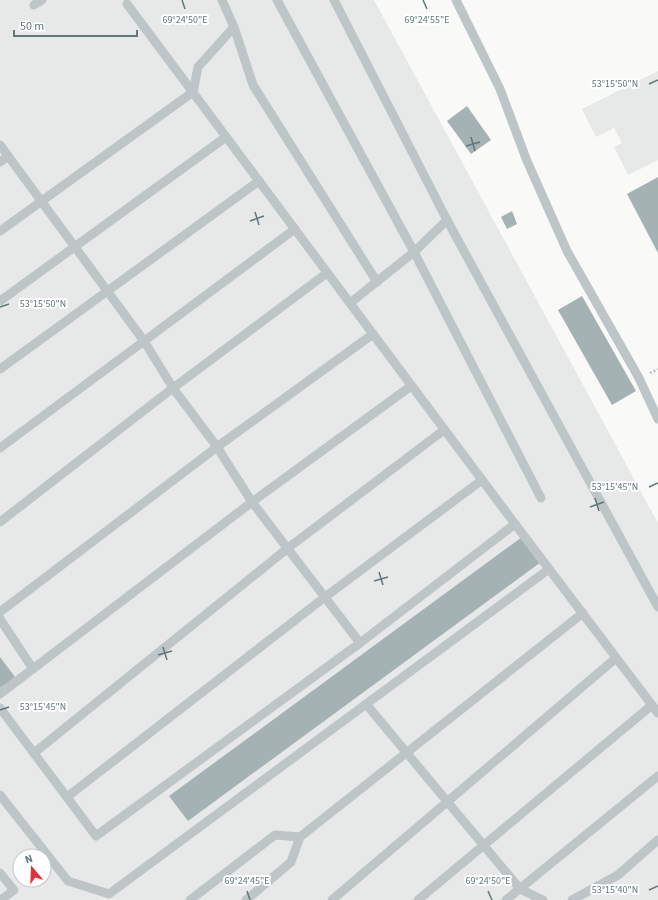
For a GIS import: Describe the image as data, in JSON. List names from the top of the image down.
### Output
{
  "scale_bar": "50 m",
  "north": "top",
  "coordinates": [
    "69°24'50\"E",
    "69°24'55\"E",
    "53°15'50\"N",
    "53°15'45\"N",
    "69°24'45\"E",
    "53°15'40\"N"
  ]
}
